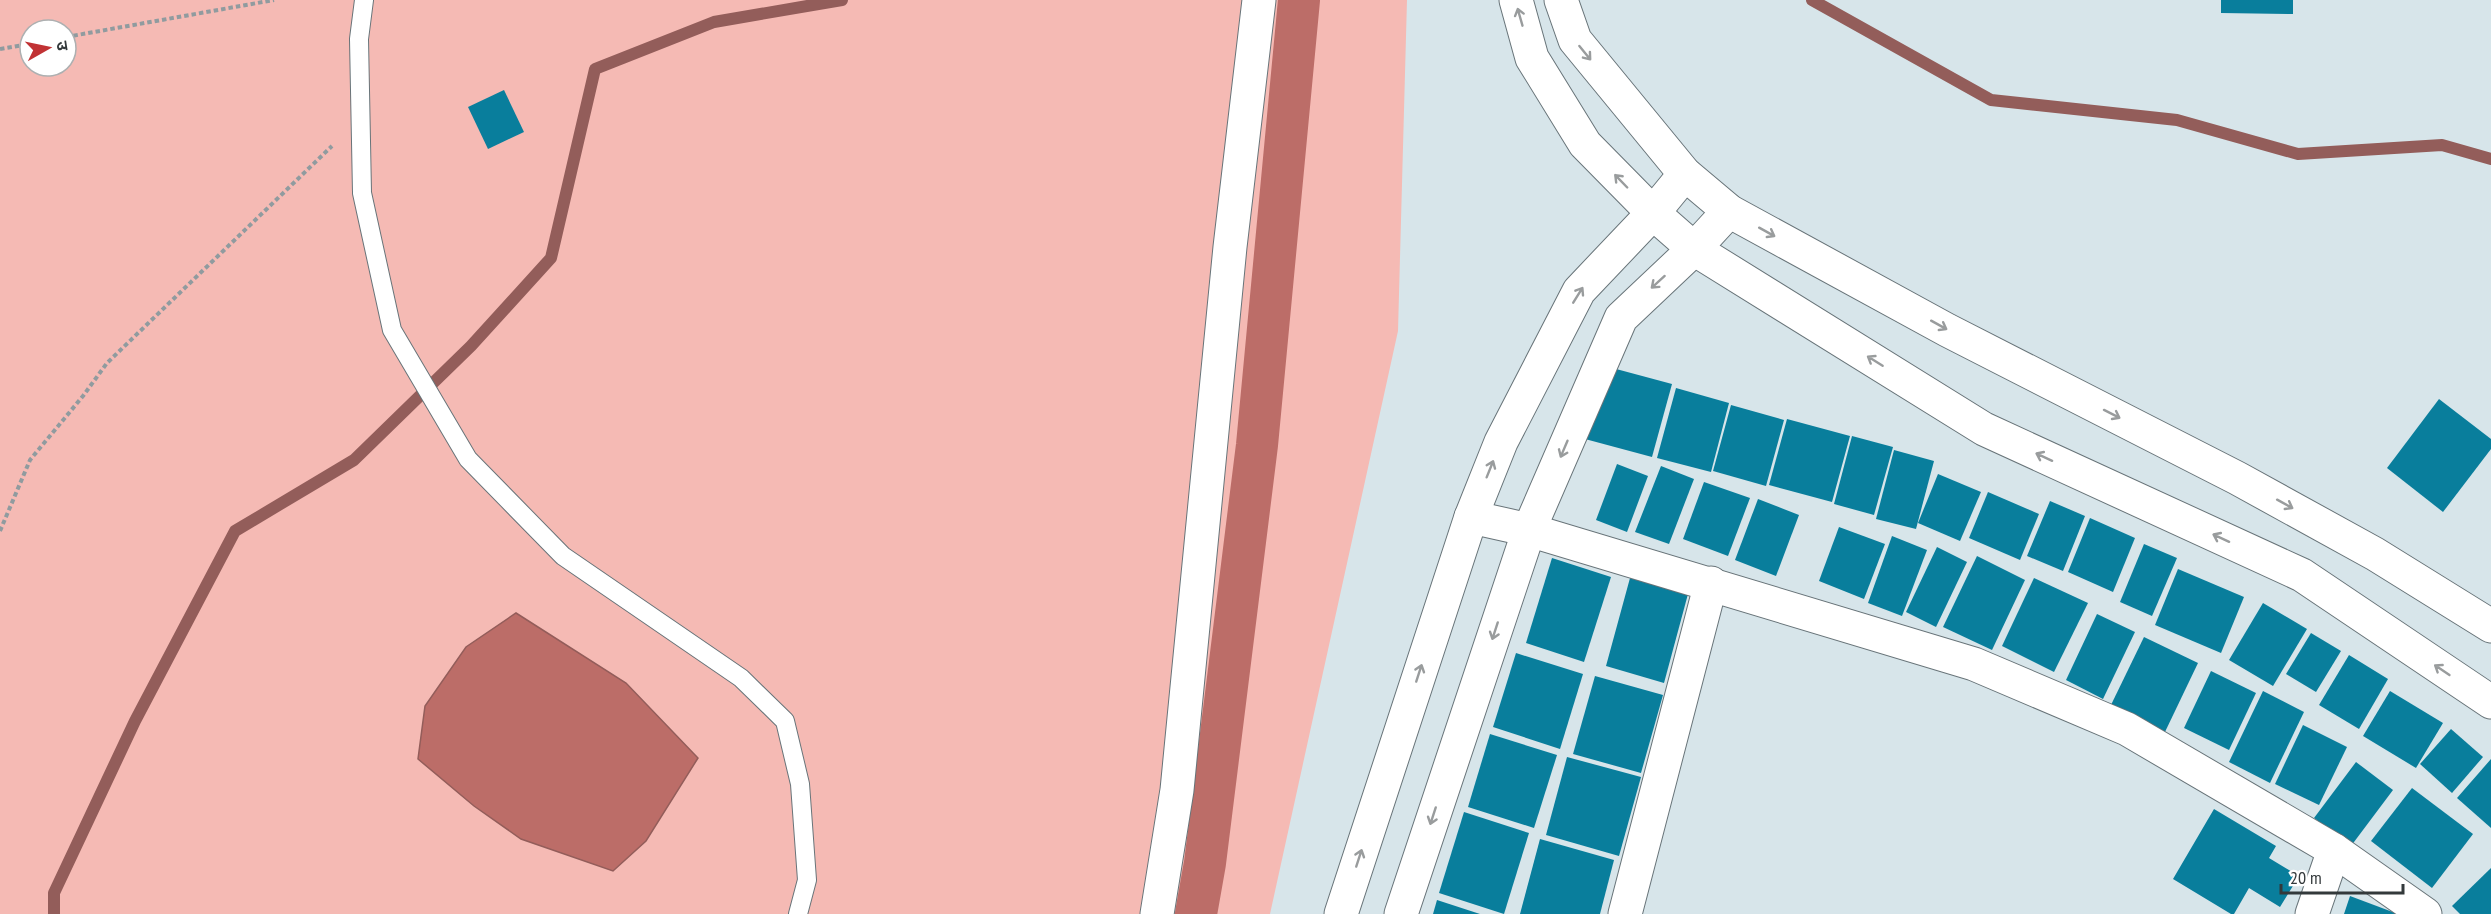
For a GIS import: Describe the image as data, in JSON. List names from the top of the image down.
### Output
{
  "scale_bar": "20 m",
  "north": "right"
}
